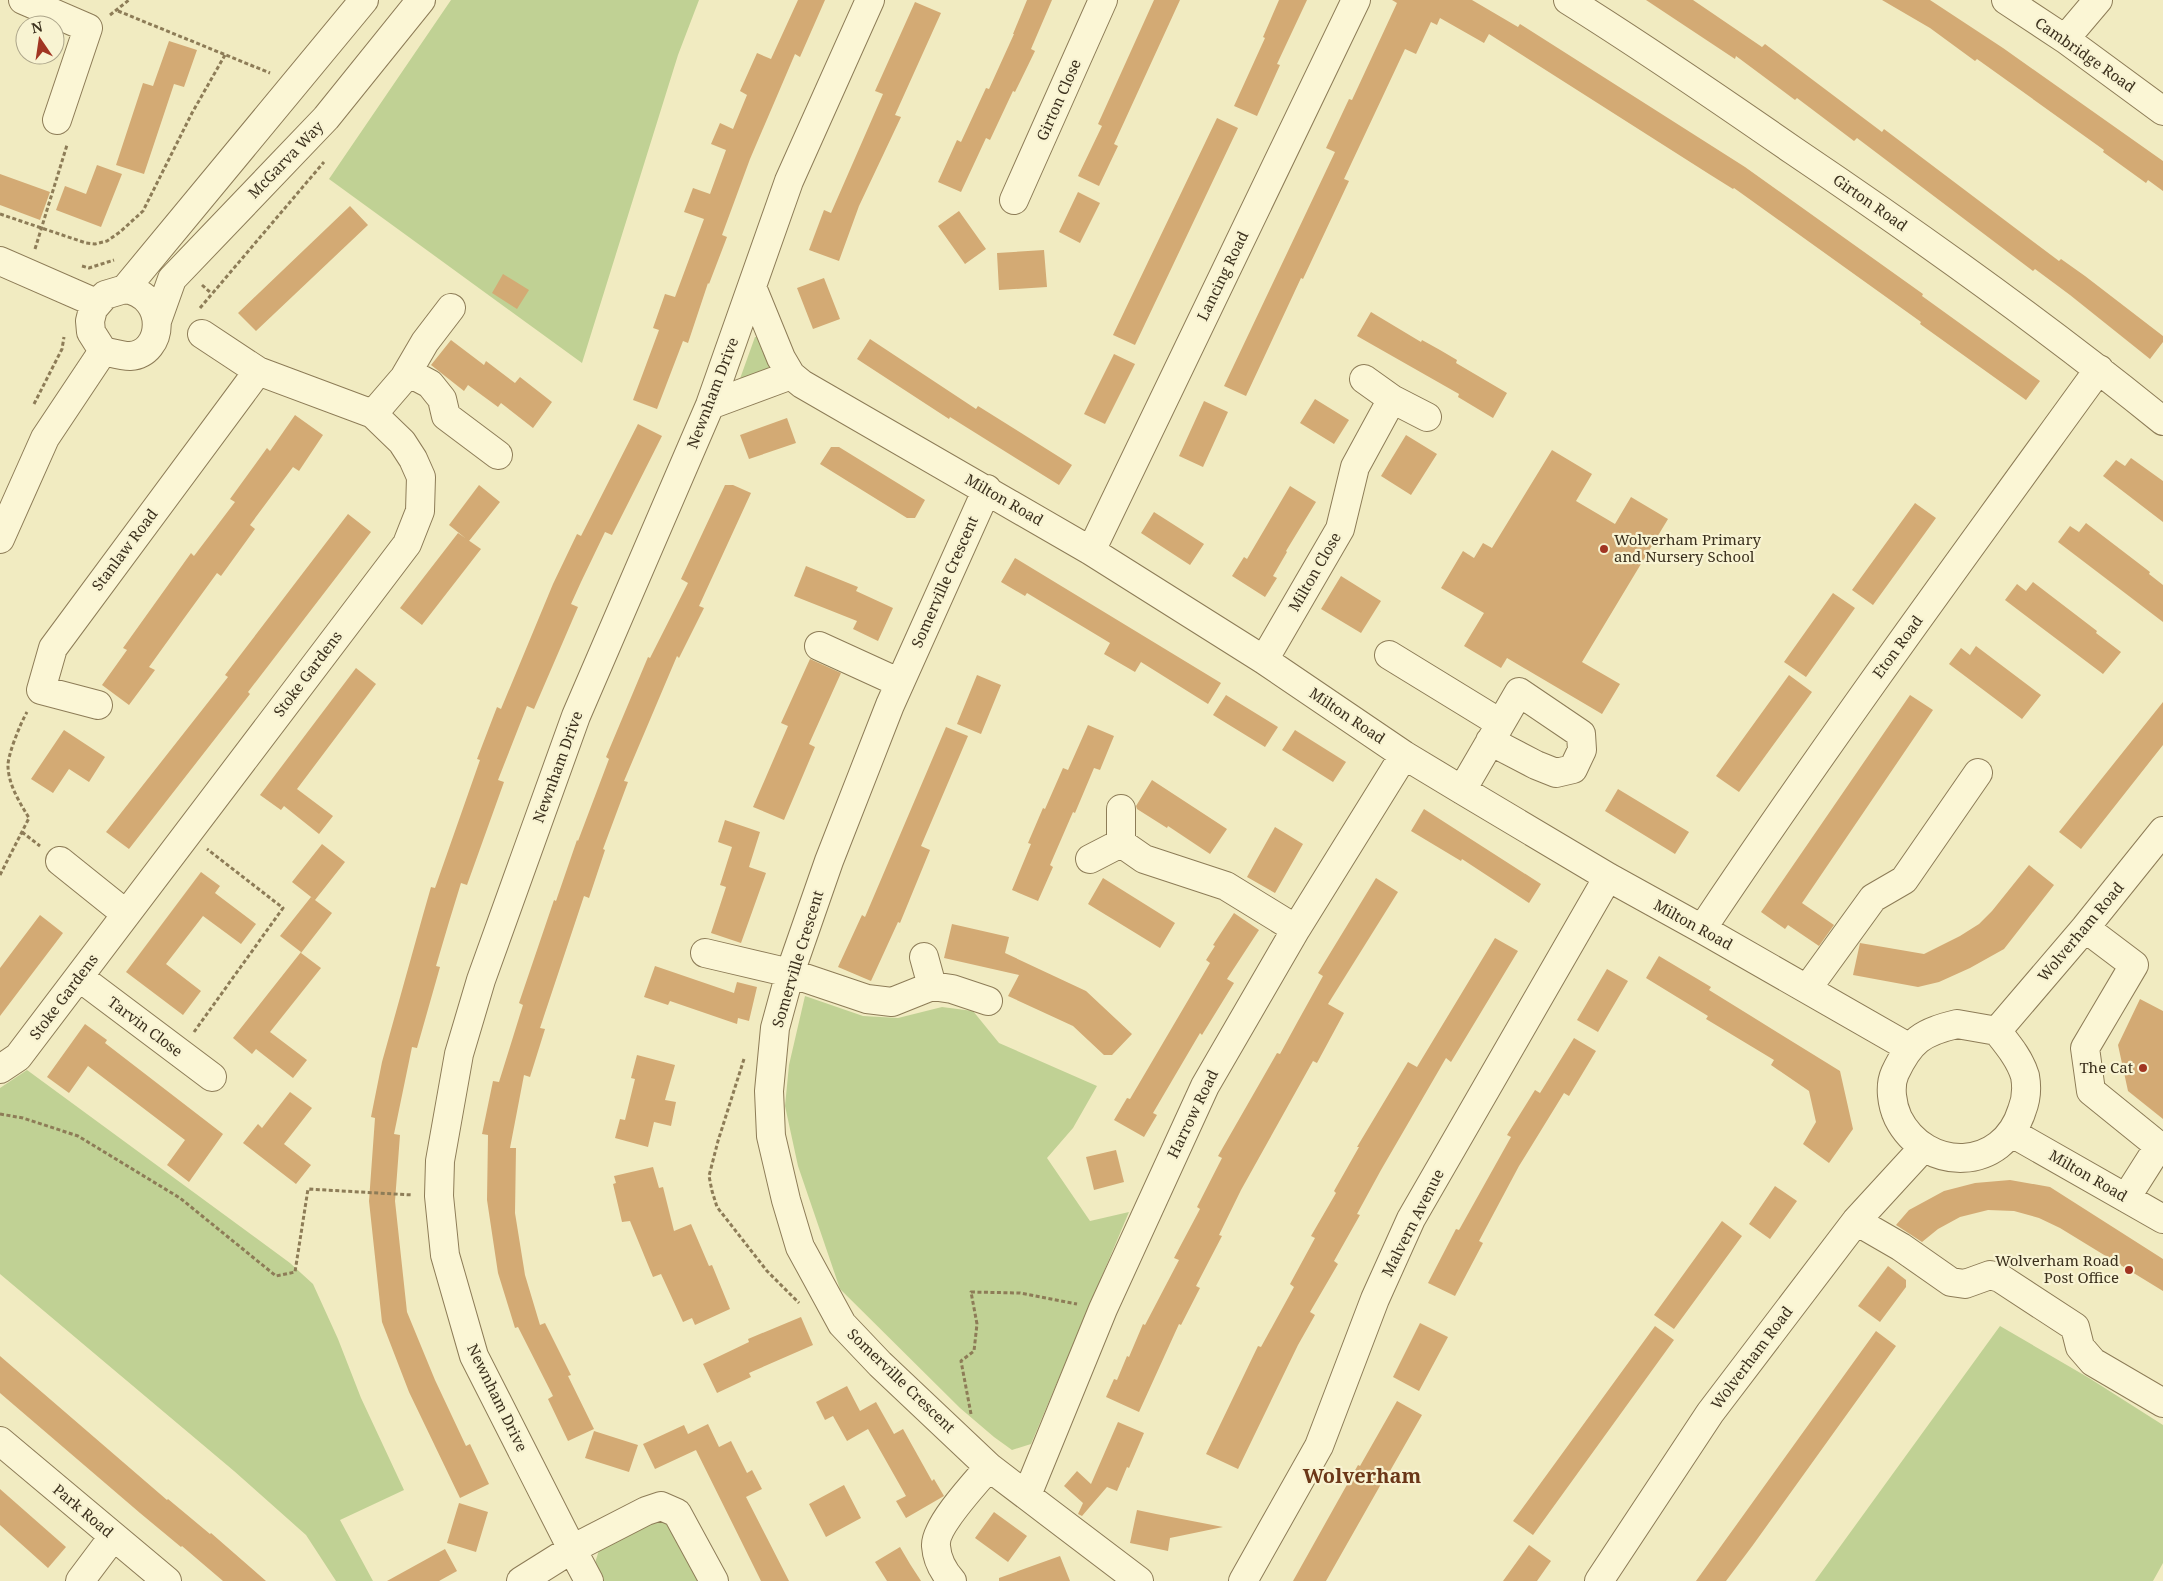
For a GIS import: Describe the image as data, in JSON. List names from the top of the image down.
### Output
{
  "streets": {
    "street": [
      "Cambridge Road",
      "Girton Close",
      "McGarva Way",
      "Girton Road",
      "Lancing Road",
      "Newnham Drive",
      "Milton Road",
      "Stanlaw Road",
      "Milton Close",
      "Somerville Crescent",
      "Eton Road",
      "Stoke Gardens",
      "Wolverham Road",
      "Tarvin Close",
      "Harrow Road",
      "Malvern Avenue",
      "Park Road"
    ]
  },
  "crossings": [
    ["Girton Road", "Eton Road"],
    ["Lancing Road", "Milton Road"],
    ["Newnham Drive", "Milton Road"],
    ["Milton Road", "Milton Close"],
    ["Milton Road", "Somerville Crescent"],
    ["Milton Road", "Eton Road"],
    ["Milton Road", "Wolverham Road"],
    ["Milton Road", "Harrow Road"],
    ["Milton Road", "Malvern Avenue"],
    ["Stanlaw Road", "Stoke Gardens"],
    ["Somerville Crescent", "Harrow Road"],
    ["Stoke Gardens", "Tarvin Close"]
  ],
  "districts": ["Wolverham"],
  "places": ["Wolverham Primary and Nursery School", "The Cat", "Wolverham Road Post Office"],
  "north": "top"
}
